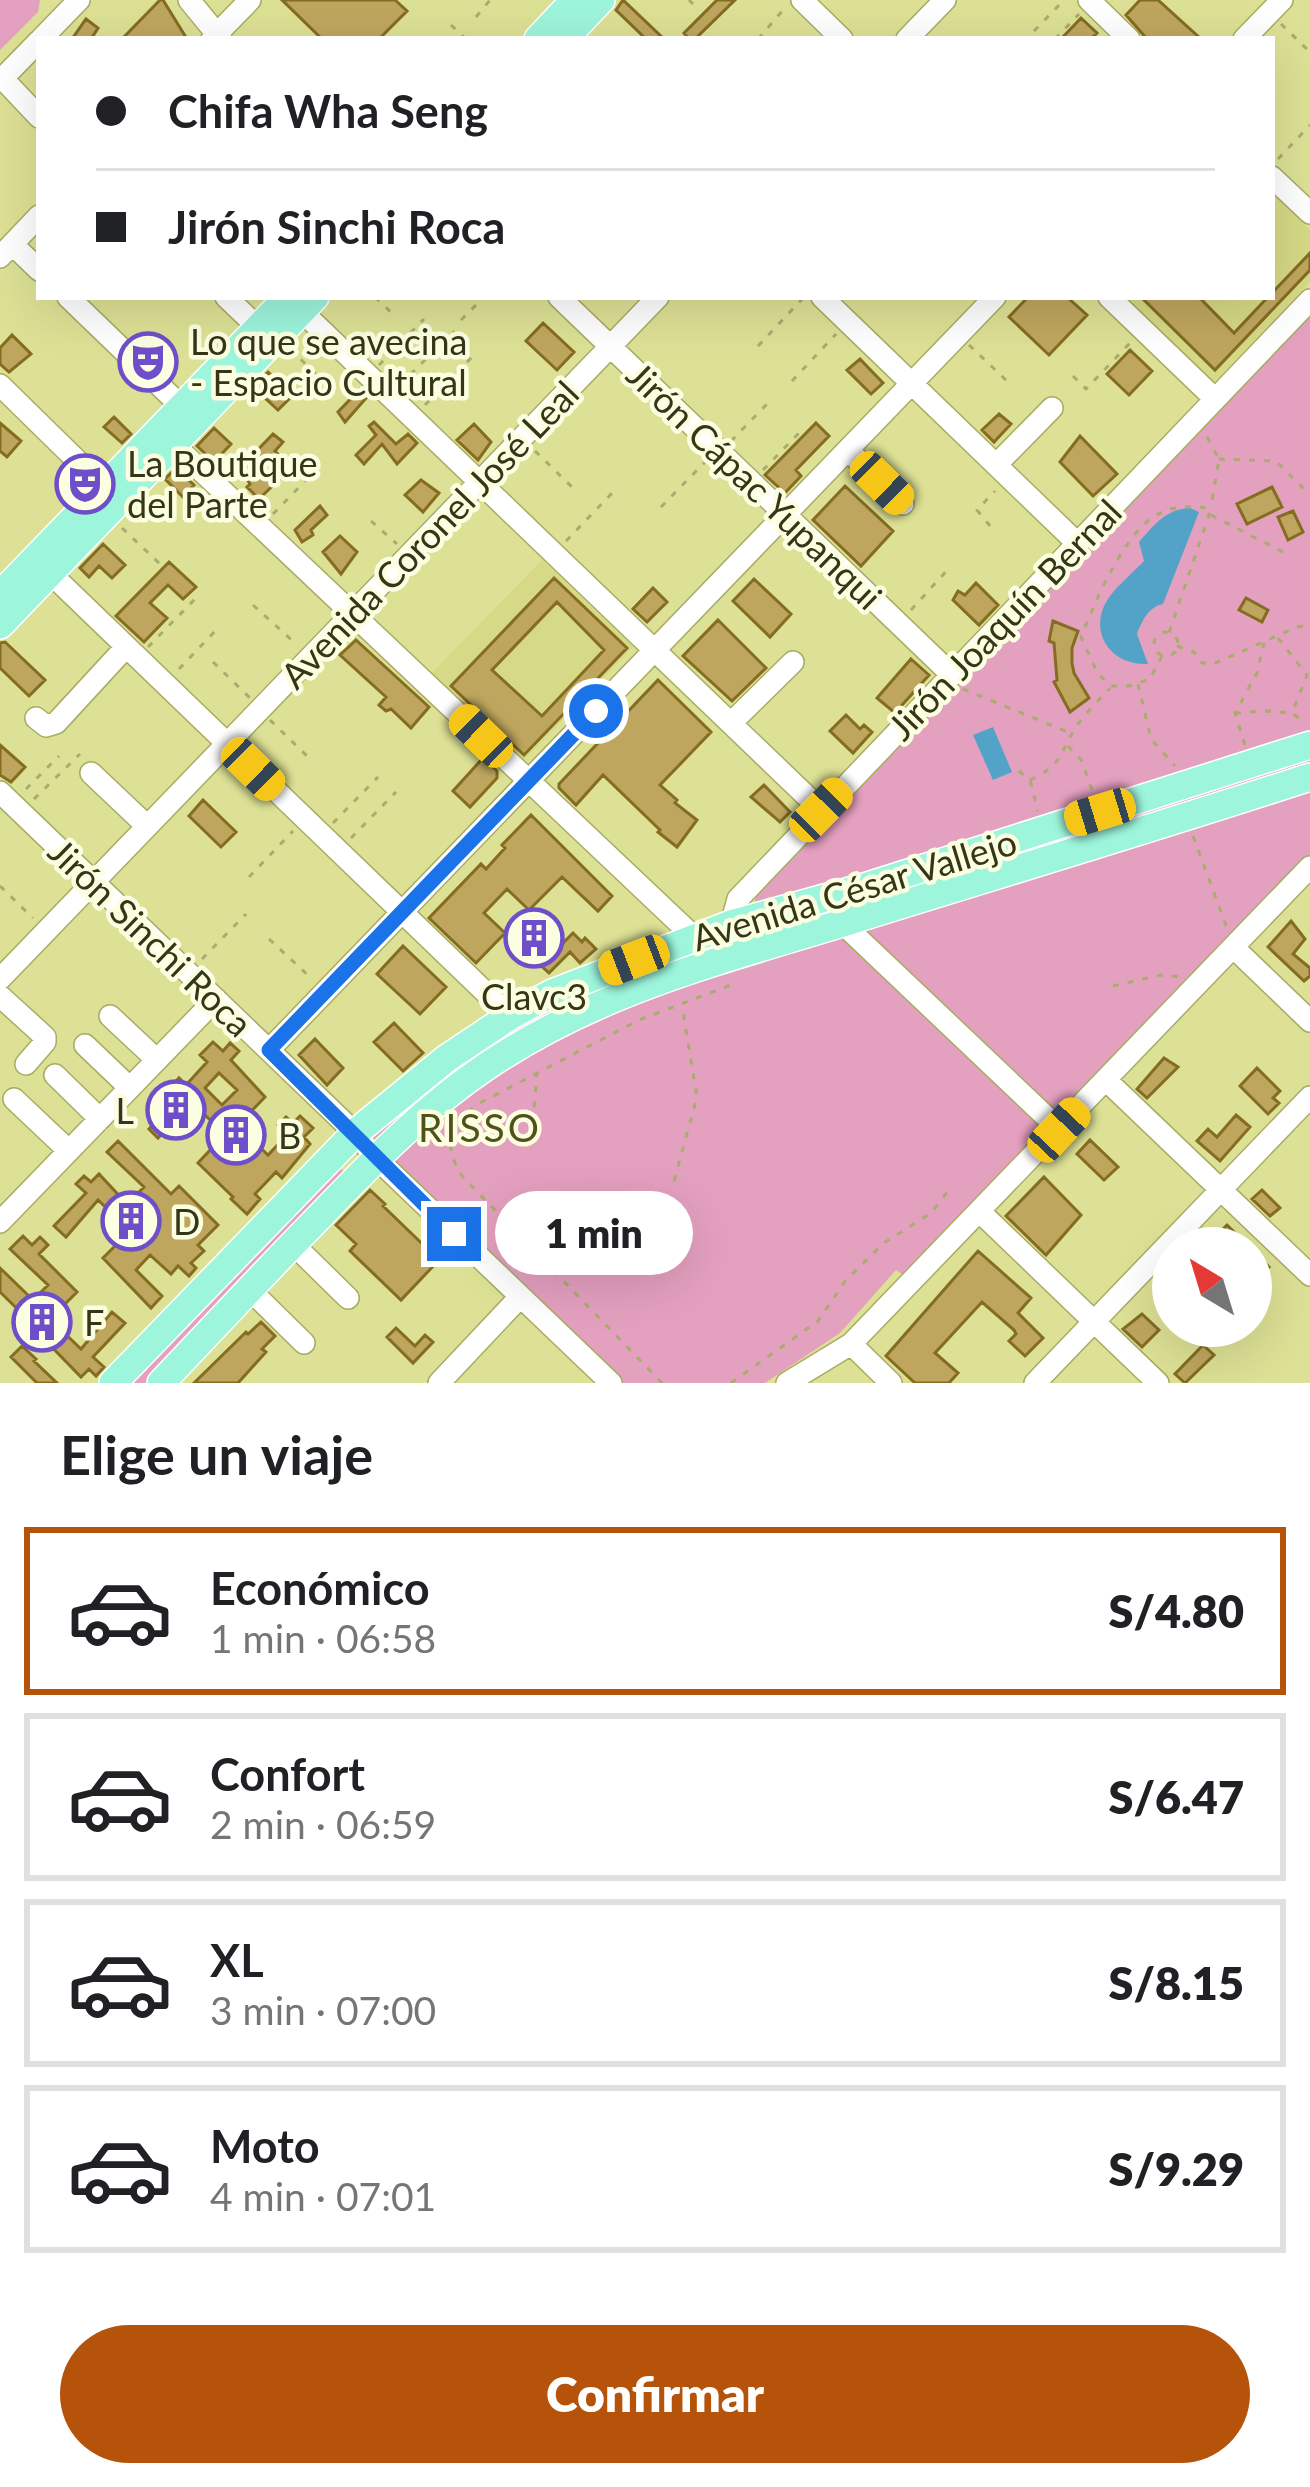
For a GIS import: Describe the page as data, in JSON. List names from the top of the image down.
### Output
{
  "streets": {
    "main road": ["Avenida César Vallejo"],
    "street": [
      "Jirón Cápac Yupanqui",
      "Avenida Coronel José Leal",
      "Jirón Joaquín Bernal",
      "Jirón Sinchi Roca"
    ]
  },
  "crossings": [
    ["Jirón Cápac Yupanqui", "Avenida Coronel José Leal"],
    ["Jirón Cápac Yupanqui", "Jirón Joaquín Bernal"],
    ["Avenida Coronel José Leal", "Jirón Sinchi Roca"],
    ["Jirón Joaquín Bernal", "Avenida César Vallejo"],
    ["Avenida César Vallejo", "Jirón Sinchi Roca"]
  ],
  "districts": ["RISSO"],
  "places": {
    "theatre": ["Lo que se avecina - Espacio Cultural", "La Boutique del Parte"],
    "building": [
      "Clavc3",
      "L",
      "B",
      "D",
      "F"
    ]
  },
  "north": "top left",
  "page": {
    "banner": ["Chifa Wha Seng", "Jirón Sinchi Roca"],
    "bubble": "1 min",
    "heading": "Elige un viaje",
    "list": [
      {
        "name": "Económico",
        "note": "1 min · 06:58",
        "value": "S/4.80"
      },
      {
        "name": "Confort",
        "note": "2 min · 06:59",
        "value": "S/6.47"
      },
      {
        "name": "XL",
        "note": "3 min · 07:00",
        "value": "S/8.15"
      },
      {
        "name": "Moto",
        "note": "4 min · 07:01",
        "value": "S/9.29"
      }
    ],
    "buttons": "Confirmar"
  }
}
